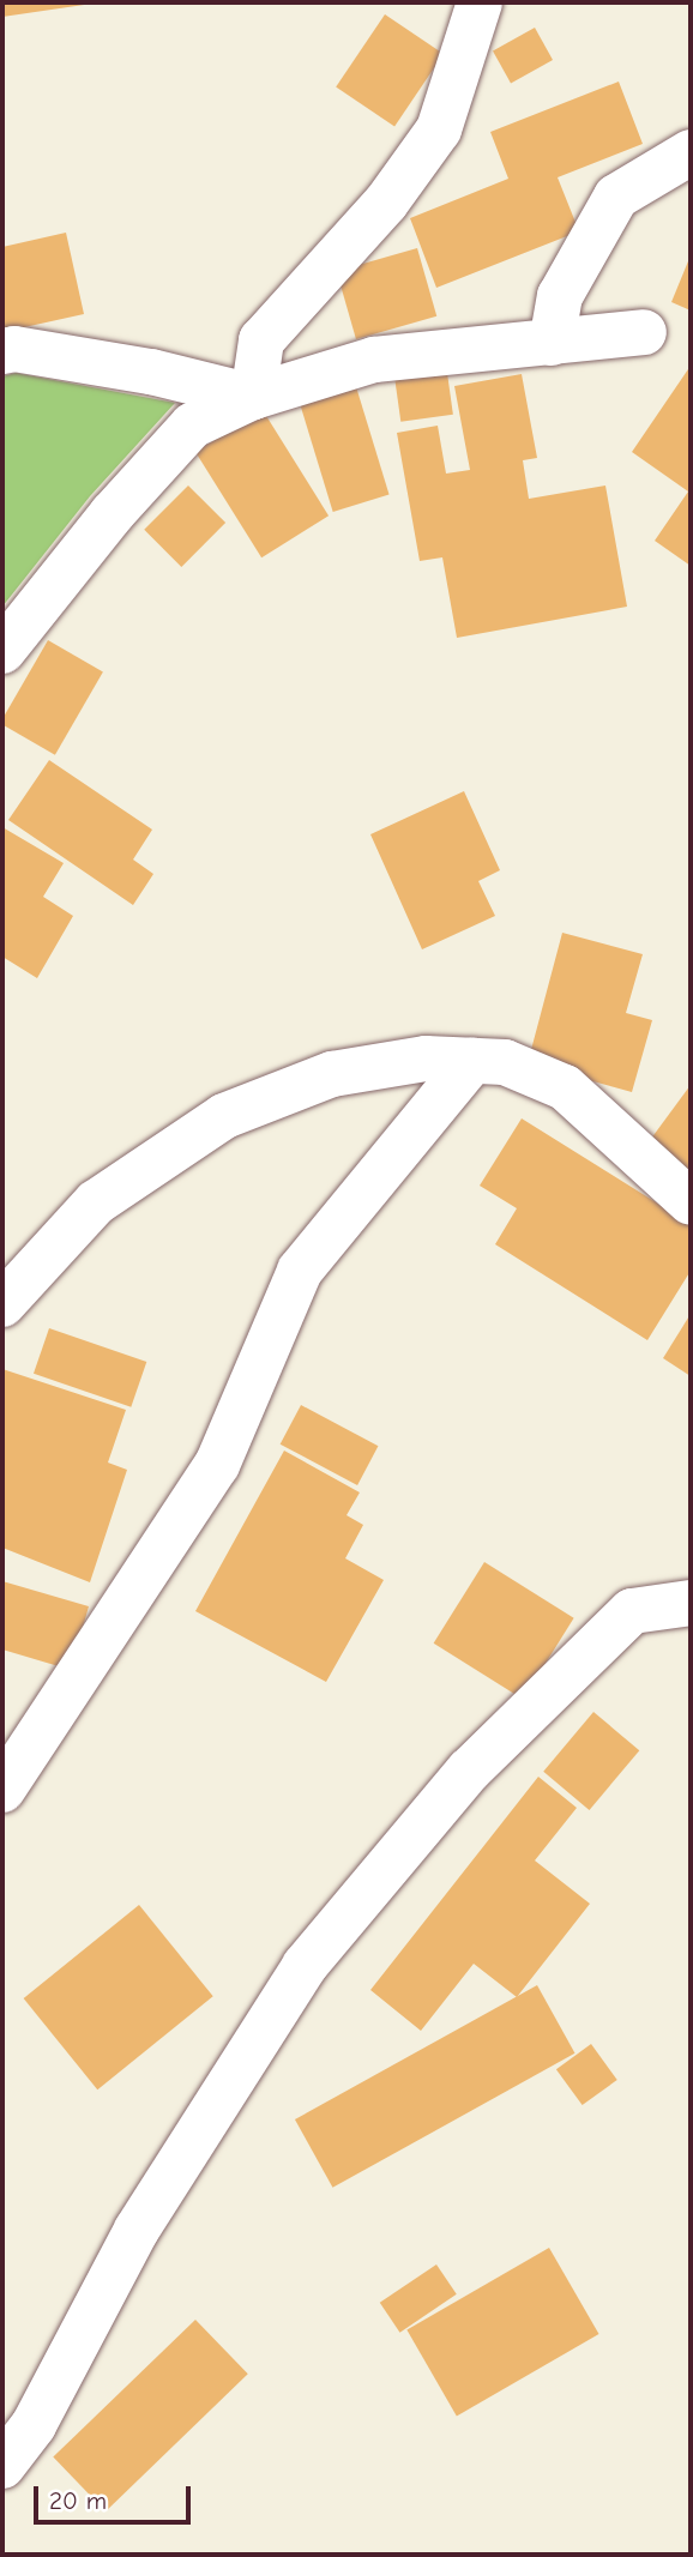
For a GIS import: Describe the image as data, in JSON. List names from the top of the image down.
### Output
{
  "scale_bar": "20 m"
}
